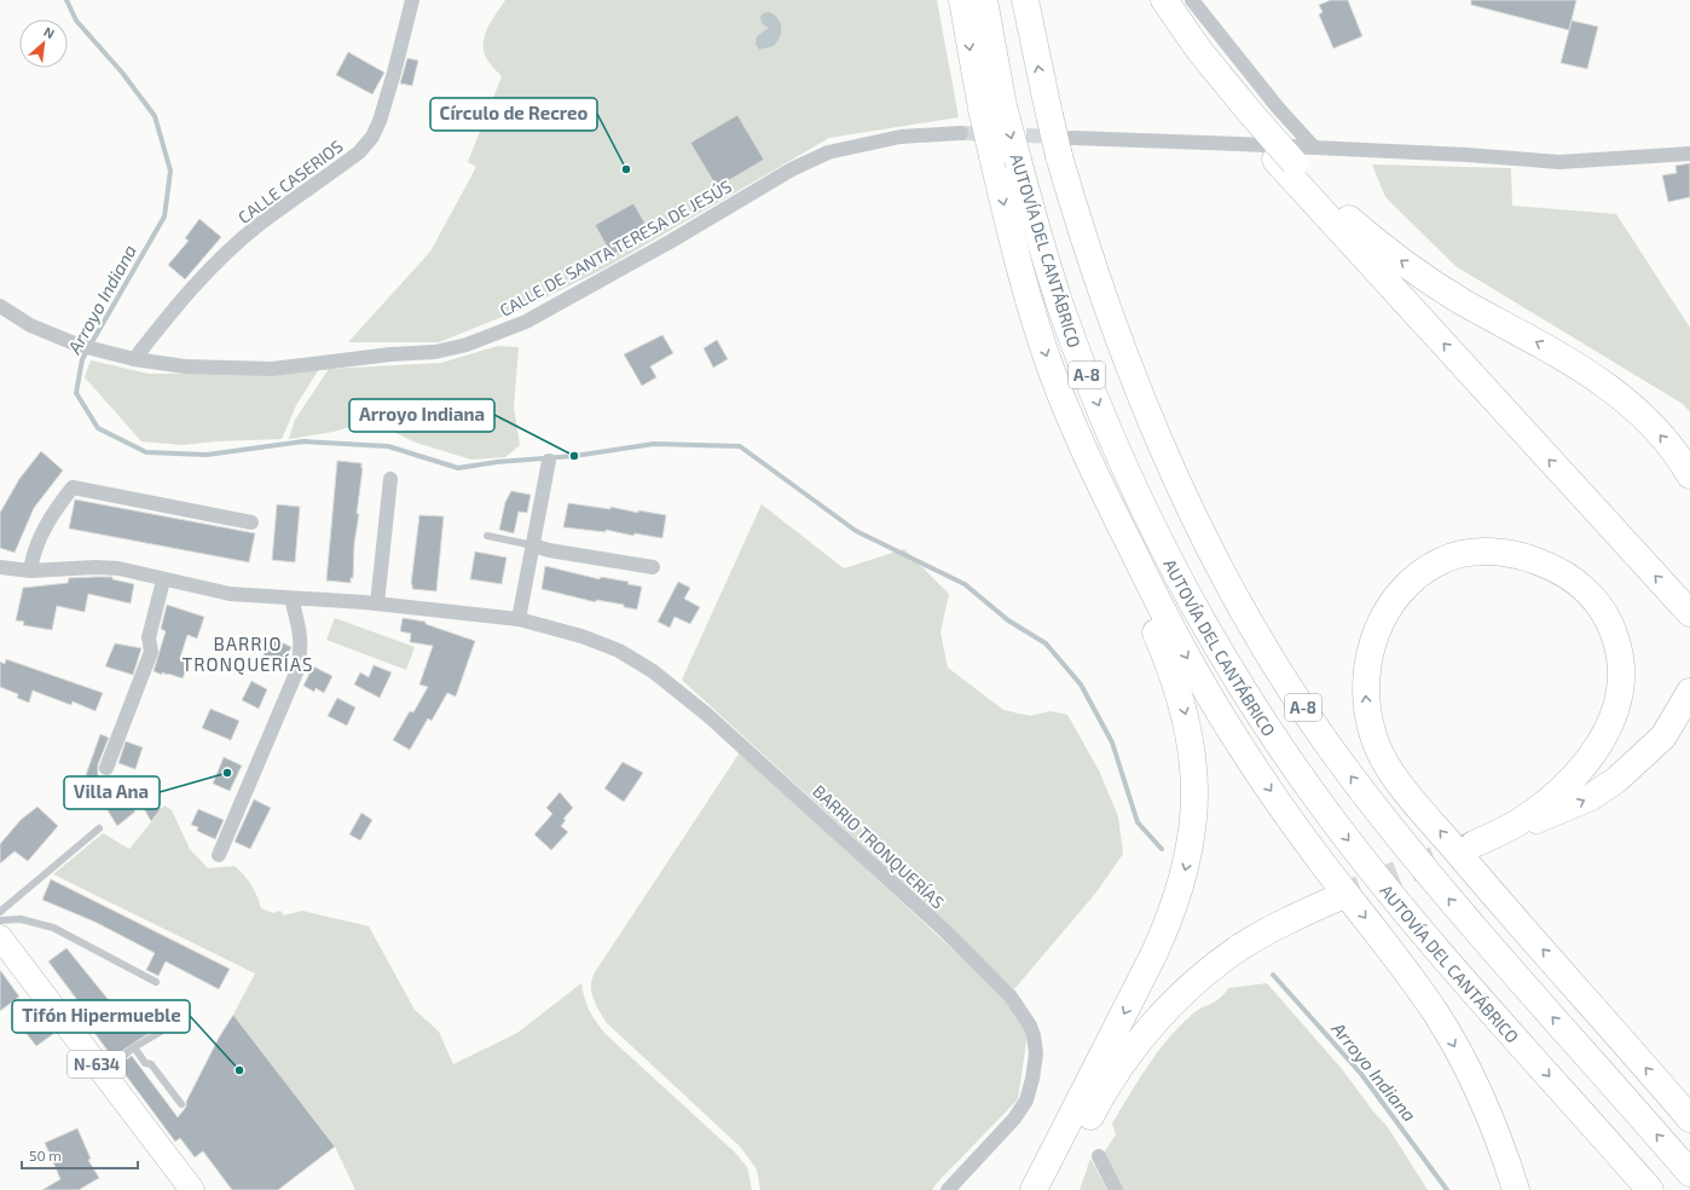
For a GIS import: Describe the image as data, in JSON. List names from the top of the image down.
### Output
{
  "streets": {
    "highway": ["AUTOVÍA DEL CANTÁBRICO", "A-8", "N-634"],
    "street": ["CALLE CASERIOS", "CALLE DE SANTA TERESA DE JESÚS", "BARRIO TRONQUERÍAS"]
  },
  "crossings": [
    ["CALLE CASERIOS", "CALLE DE SANTA TERESA DE JESÚS"]
  ],
  "districts": ["BARRIO TRONQUERÍAS"],
  "water": ["Arroyo Indiana"],
  "places": [
    "Círculo de Recreo",
    "Arroyo Indiana",
    "Villa Ana",
    "Tifón Hipermueble"
  ],
  "scale_bar": "50 m",
  "north": "top right"
}
